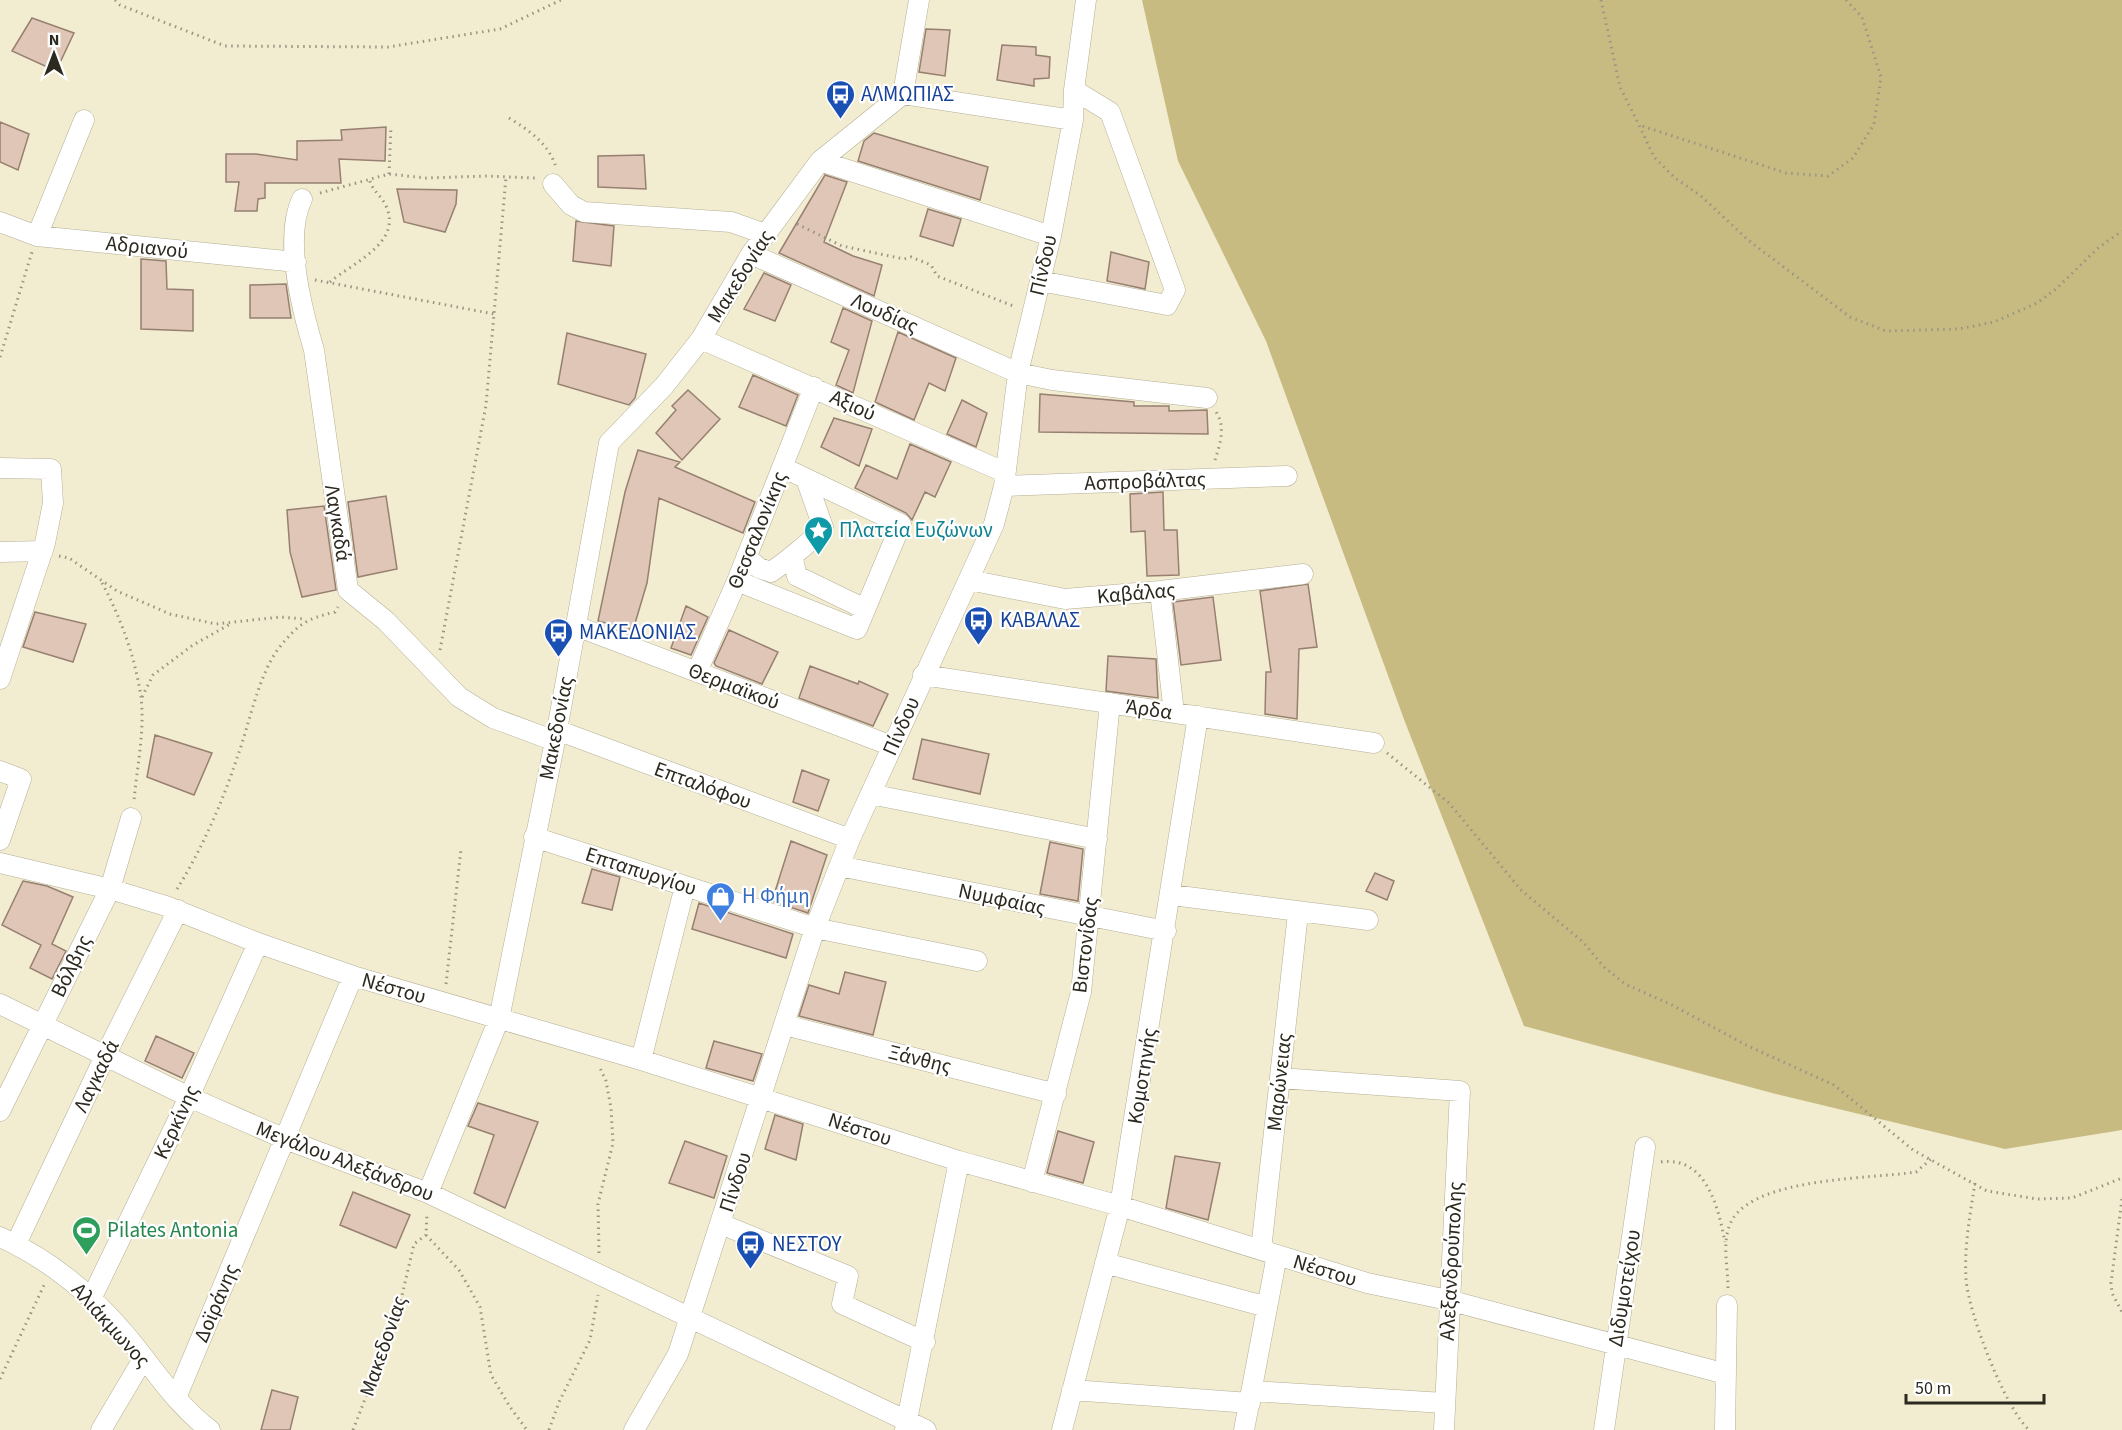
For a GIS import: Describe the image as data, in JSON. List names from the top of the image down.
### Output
{
  "streets": {
    "street": [
      "Αδριανού",
      "Πίνδου",
      "Μακεδονίας",
      "Λουδίας",
      "Αξιού",
      "Ασπροβάλτας",
      "Λαγκαδά",
      "Θεσσαλονίκης",
      "Καβάλας",
      "Θερμαϊκού",
      "Άρδα",
      "Επταλόφου",
      "Επταπυργίου",
      "Νυμφαίας",
      "Βιστονίδας",
      "Βόλβης",
      "Νέστου",
      "Ξάνθης",
      "Κομοτηνής",
      "Μαρώνειας",
      "Κερκίνης",
      "Μεγάλου Αλεξάνδρου",
      "Αλεξανδρούπολης",
      "Διδυμοτείχου",
      "Δοϊράνης",
      "Αλιάκμωνος"
    ]
  },
  "crossings": [
    ["Αδριανού", "Λαγκαδά"],
    ["Πίνδου", "Λουδίας"],
    ["Πίνδου", "Αξιού"],
    ["Πίνδου", "Ασπροβάλτας"],
    ["Πίνδου", "Καβάλας"],
    ["Πίνδου", "Θερμαϊκού"],
    ["Πίνδου", "Άρδα"],
    ["Πίνδου", "Επταλόφου"],
    ["Πίνδου", "Επταπυργίου"],
    ["Πίνδου", "Νυμφαίας"],
    ["Πίνδου", "Νέστου"],
    ["Πίνδου", "Ξάνθης"],
    ["Πίνδου", "Μεγάλου Αλεξάνδρου"],
    ["Μακεδονίας", "Λουδίας"],
    ["Μακεδονίας", "Αξιού"],
    ["Μακεδονίας", "Λαγκαδά"],
    ["Μακεδονίας", "Θερμαϊκού"],
    ["Μακεδονίας", "Επταλόφου"],
    ["Μακεδονίας", "Επταπυργίου"],
    ["Μακεδονίας", "Νέστου"],
    ["Μακεδονίας", "Μεγάλου Αλεξάνδρου"],
    ["Αξιού", "Ασπροβάλτας"],
    ["Αξιού", "Θεσσαλονίκης"],
    ["Λαγκαδά", "Επταλόφου"],
    ["Λαγκαδά", "Νέστου"],
    ["Λαγκαδά", "Μεγάλου Αλεξάνδρου"],
    ["Λαγκαδά", "Αλιάκμωνος"],
    ["Θεσσαλονίκης", "Θερμαϊκού"],
    ["Άρδα", "Βιστονίδας"],
    ["Άρδα", "Κομοτηνής"],
    ["Νυμφαίας", "Βιστονίδας"],
    ["Νυμφαίας", "Κομοτηνής"],
    ["Βιστονίδας", "Νέστου"],
    ["Βιστονίδας", "Ξάνθης"],
    ["Βόλβης", "Νέστου"],
    ["Βόλβης", "Μεγάλου Αλεξάνδρου"],
    ["Νέστου", "Κομοτηνής"],
    ["Νέστου", "Μαρώνειας"],
    ["Νέστου", "Κερκίνης"],
    ["Νέστου", "Αλεξανδρούπολης"],
    ["Νέστου", "Διδυμοτείχου"],
    ["Νέστου", "Δοϊράνης"],
    ["Μαρώνειας", "Αλεξανδρούπολης"],
    ["Κερκίνης", "Μεγάλου Αλεξάνδρου"],
    ["Κερκίνης", "Αλιάκμωνος"],
    ["Μεγάλου Αλεξάνδρου", "Δοϊράνης"],
    ["Δοϊράνης", "Αλιάκμωνος"]
  ],
  "places": {
    "bus stop": [
      "ΑΛΜΩΠΙΑΣ",
      "ΚΑΒΑΛΑΣ",
      "ΜΑΚΕΔΟΝΙΑΣ",
      "ΝΕΣΤΟΥ"
    ],
    "place": ["Πλατεία Ευζώνων"],
    "shop": ["Η Φήμη"],
    "sports": ["Pilates Antonia"]
  },
  "scale_bar": "50 m",
  "north": "top"
}
